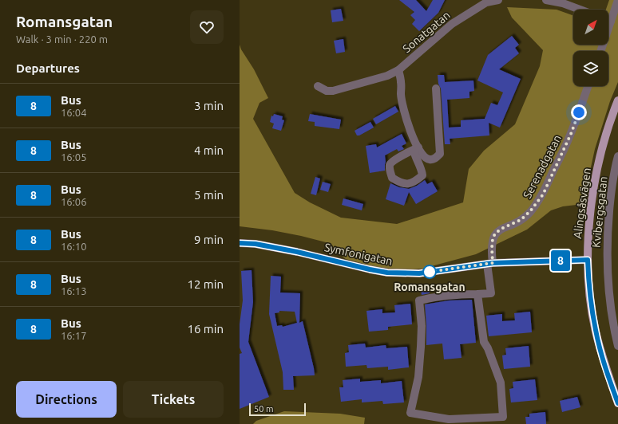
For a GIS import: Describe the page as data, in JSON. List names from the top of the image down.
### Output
{
  "streets": {
    "main road": ["Alingsåsvägen"],
    "street": [
      "Sonatgatan",
      "Serenadgatan",
      "Kvibergsgatan",
      "Symfonigatan"
    ]
  },
  "crossings": [
    ["Serenadgatan", "Symfonigatan"],
    ["Alingsåsvägen", "Symfonigatan"]
  ],
  "places": ["Romansgatan"],
  "lines": ["bus line 8"],
  "scale_bar": "50 m",
  "north": "top right",
  "page": {
    "heading": [
      ["Romansgatan", "Walk · 3 min · 220 m"],
      "Departures"
    ],
    "on_map": "8",
    "list": [
      {
        "mark": "8",
        "name": "Bus",
        "note": "16:04",
        "value": "3 min"
      },
      {
        "mark": "8",
        "name": "Bus",
        "note": "16:05",
        "value": "4 min"
      },
      {
        "mark": "8",
        "name": "Bus",
        "note": "16:06",
        "value": "5 min"
      },
      {
        "mark": "8",
        "name": "Bus",
        "note": "16:10",
        "value": "9 min"
      },
      {
        "mark": "8",
        "name": "Bus",
        "note": "16:13",
        "value": "12 min"
      },
      {
        "mark": "8",
        "name": "Bus",
        "note": "16:17",
        "value": "16 min"
      }
    ],
    "buttons": ["Directions", "Tickets"],
    "scale": "50 m"
  }
}
